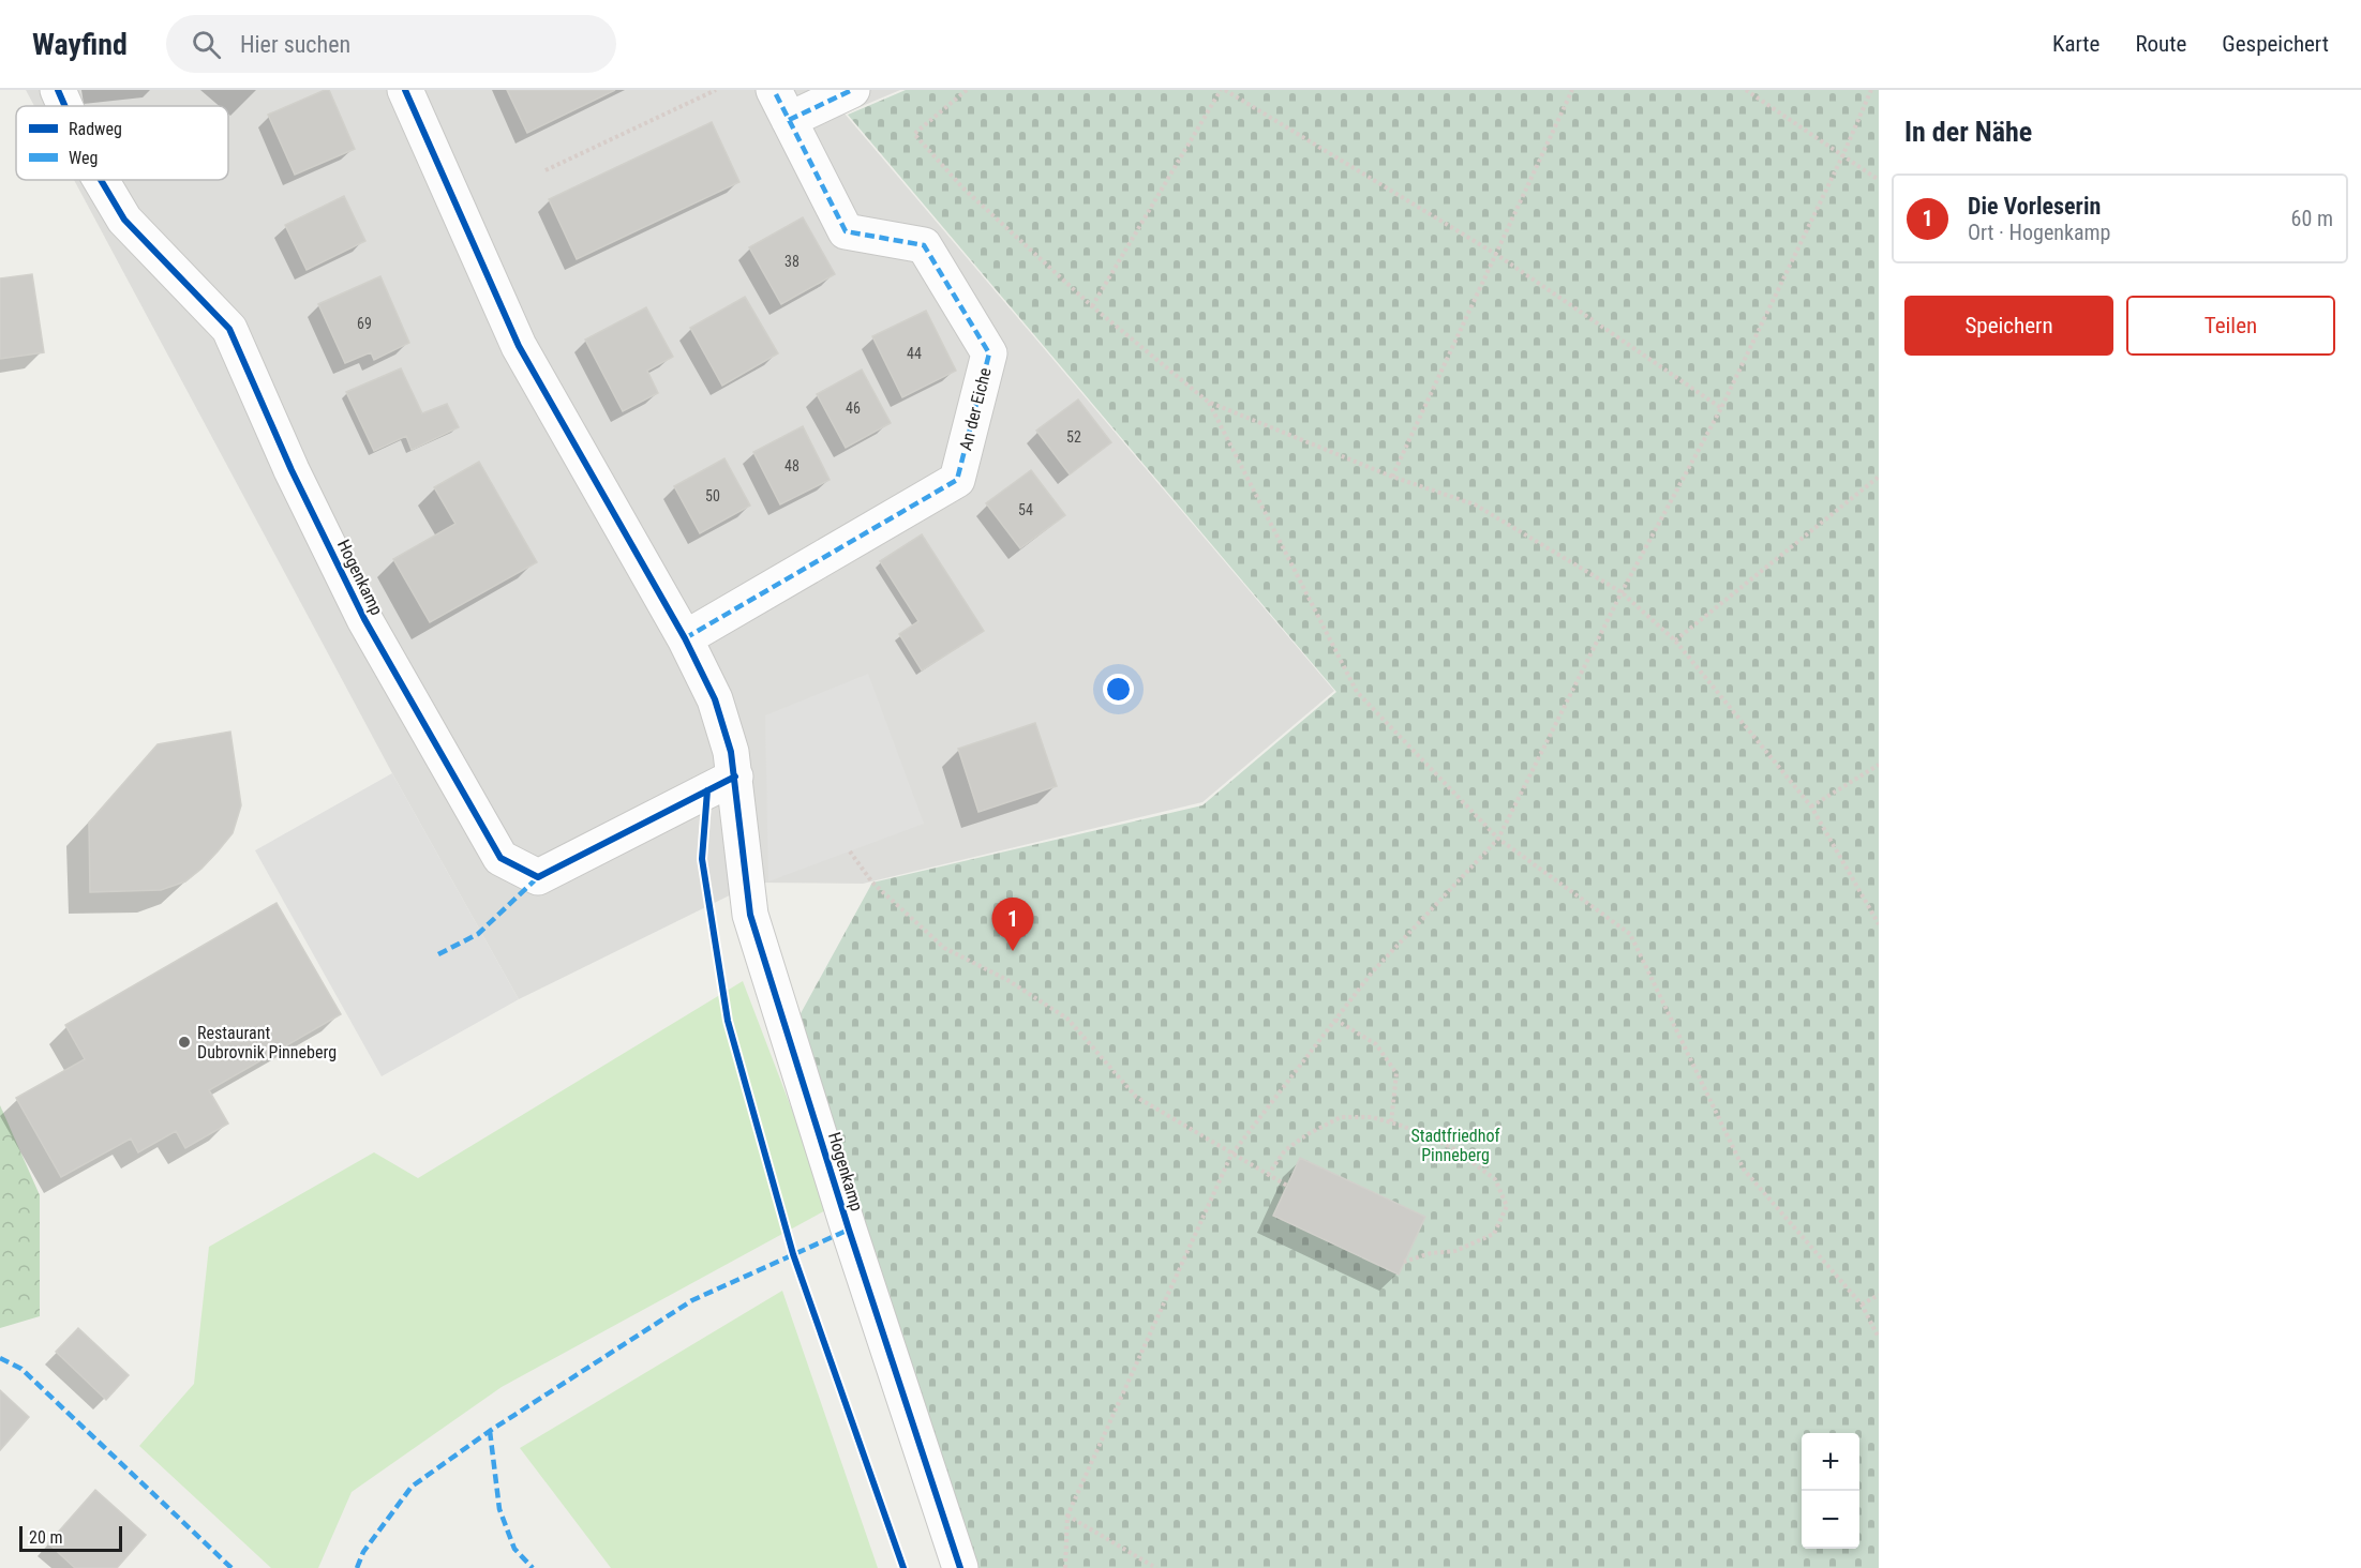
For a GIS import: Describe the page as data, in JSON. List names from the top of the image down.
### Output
{
  "streets": {
    "street": ["An der Eiche", "Hogenkamp"]
  },
  "crossings": [
    ["An der Eiche", "Hogenkamp"]
  ],
  "parks": ["Stadtfriedhof Pinneberg"],
  "places": ["Restaurant Dubrovnik Pinneberg"],
  "house_numbers": [
    "38",
    "69",
    "44",
    "46",
    "52",
    "48",
    "50",
    "54"
  ],
  "legend": ["Radweg", "Weg"],
  "scale_bar": "20 m",
  "page": {
    "header": "Wayfind",
    "search": "Hier suchen",
    "nav": ["Karte", "Route", "Gespeichert"],
    "heading": "In der Nähe",
    "list": [
      {
        "mark": "1",
        "name": "Die Vorleserin",
        "note": "Ort · Hogenkamp",
        "value": "60 m"
      }
    ],
    "buttons": ["Speichern", "Teilen"],
    "pins": "1",
    "map_buttons": ["+", "−"],
    "scale": "20 m"
  }
}
